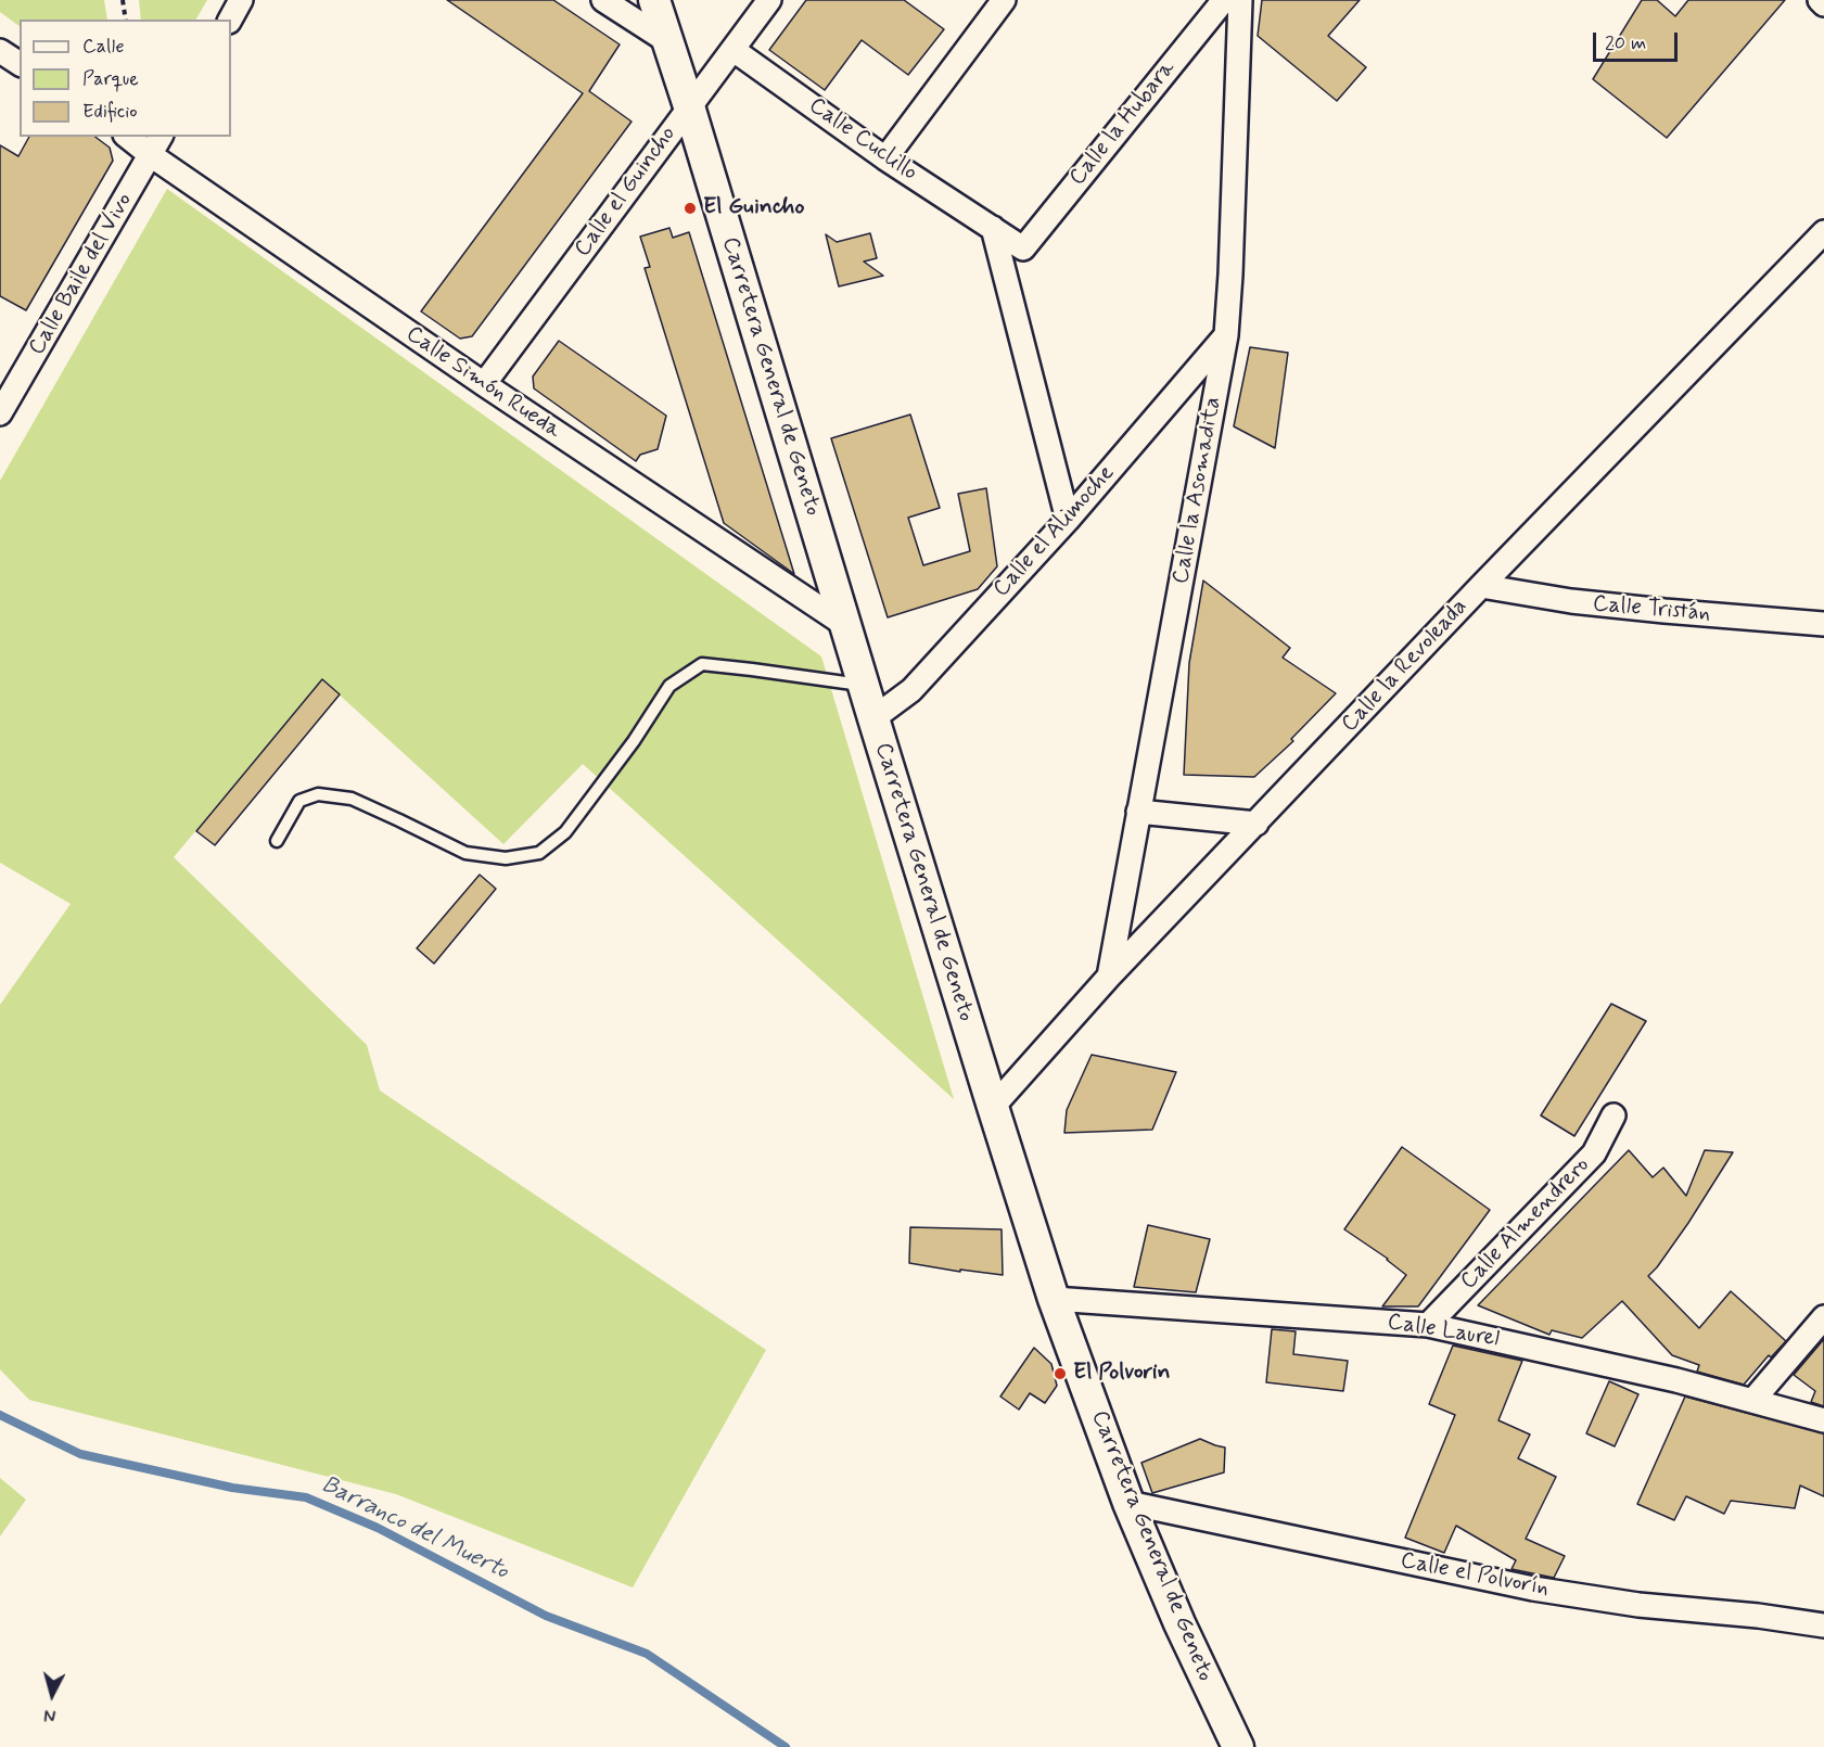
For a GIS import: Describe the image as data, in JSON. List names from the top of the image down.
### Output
{
  "streets": {
    "main road": ["Carretera General de Geneto"],
    "street": [
      "Calle la Hubara",
      "Calle Cuclillo",
      "Calle el Guincho",
      "Calle Baile del Vivo",
      "Calle Simón Rueda",
      "Calle la Asomadita",
      "Calle el Alimoche",
      "Calle Tristán",
      "Calle la Revoleada",
      "Calle Almendrero",
      "Calle Laurel",
      "Calle el Polvorín"
    ]
  },
  "crossings": [
    ["Calle la Hubara", "Calle Cuclillo"],
    ["Calle Cuclillo", "Calle el Guincho"],
    ["Calle el Guincho", "Carretera General de Geneto"],
    ["Calle el Guincho", "Calle Simón Rueda"],
    ["Calle Baile del Vivo", "Calle Simón Rueda"],
    ["Carretera General de Geneto", "Calle Simón Rueda"],
    ["Carretera General de Geneto", "Calle el Alimoche"],
    ["Carretera General de Geneto", "Calle la Revoleada"],
    ["Carretera General de Geneto", "Calle Laurel"],
    ["Carretera General de Geneto", "Calle el Polvorín"],
    ["Calle la Asomadita", "Calle el Alimoche"],
    ["Calle la Asomadita", "Calle la Revoleada"],
    ["Calle Tristán", "Calle la Revoleada"],
    ["Calle Almendrero", "Calle Laurel"]
  ],
  "water": ["Barranco del Muerto"],
  "places": ["El Guincho", "El Polvorin"],
  "legend": ["Calle", "Parque", "Edificio"],
  "scale_bar": "20 m",
  "north": "bottom"
}
